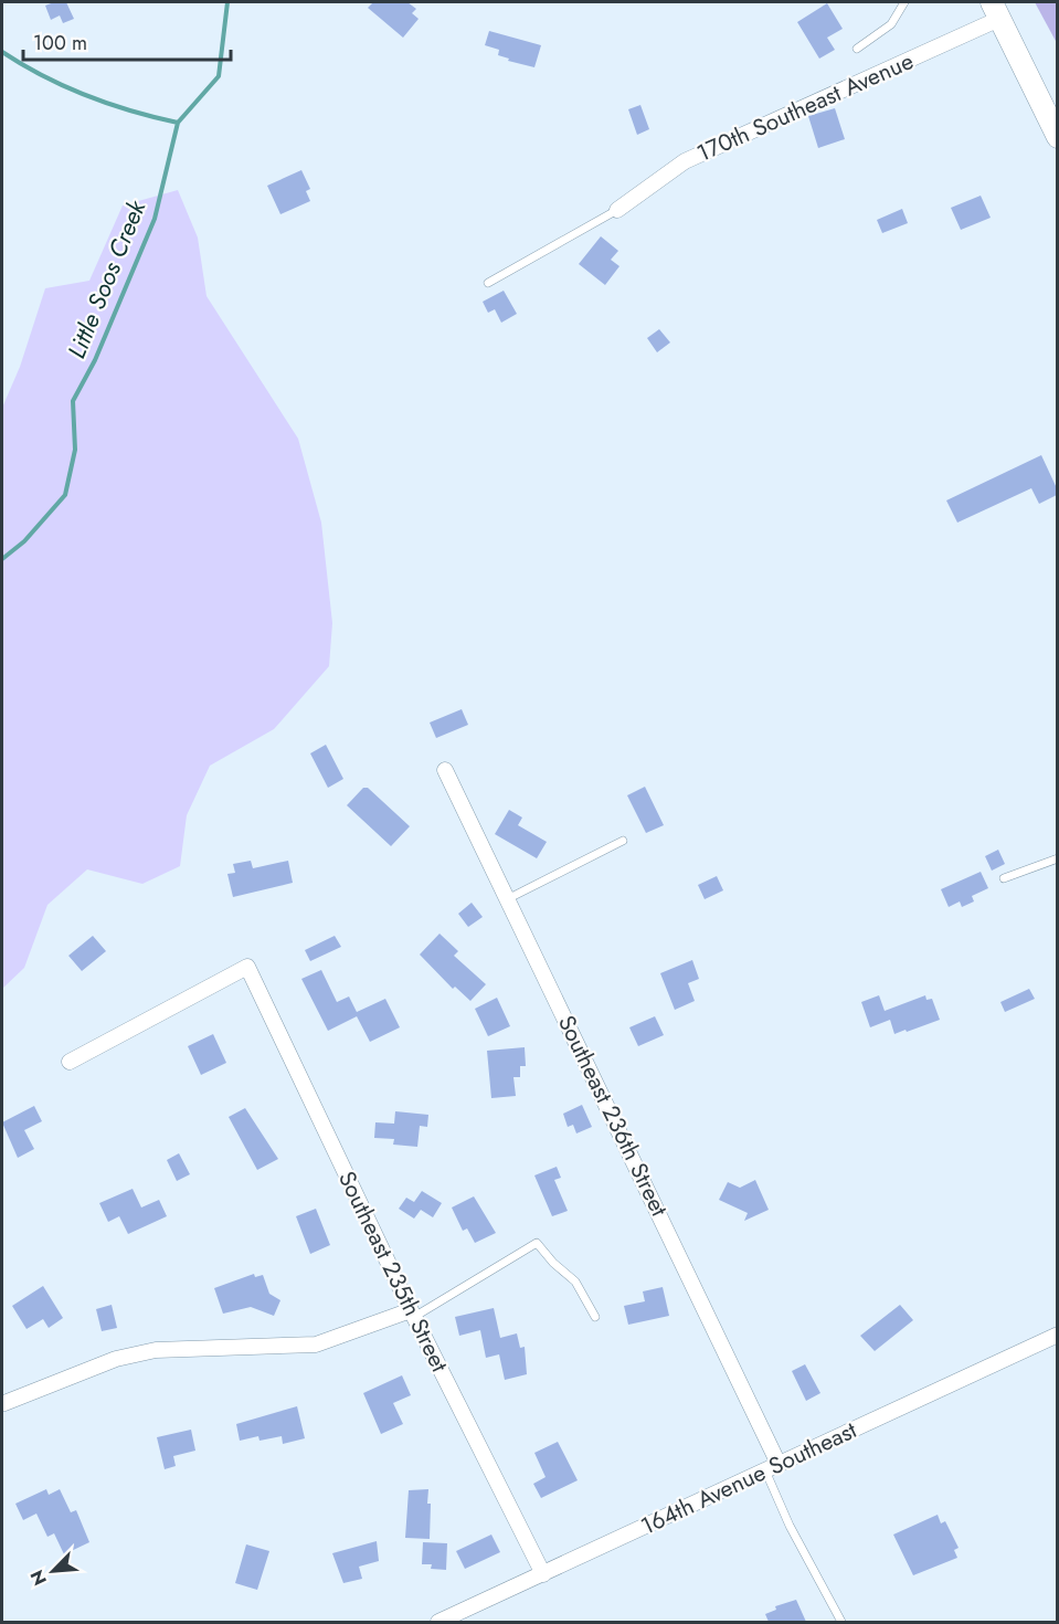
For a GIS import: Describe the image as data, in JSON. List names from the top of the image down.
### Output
{
  "streets": {
    "street": [
      "170th Southeast Avenue",
      "Southeast 236th Street",
      "Southeast 235th Street",
      "164th Avenue Southeast"
    ]
  },
  "crossings": [
    ["Southeast 236th Street", "164th Avenue Southeast"],
    ["Southeast 235th Street", "164th Avenue Southeast"]
  ],
  "water": ["Little Soos Creek"],
  "scale_bar": "100 m",
  "north": "bottom left"
}
